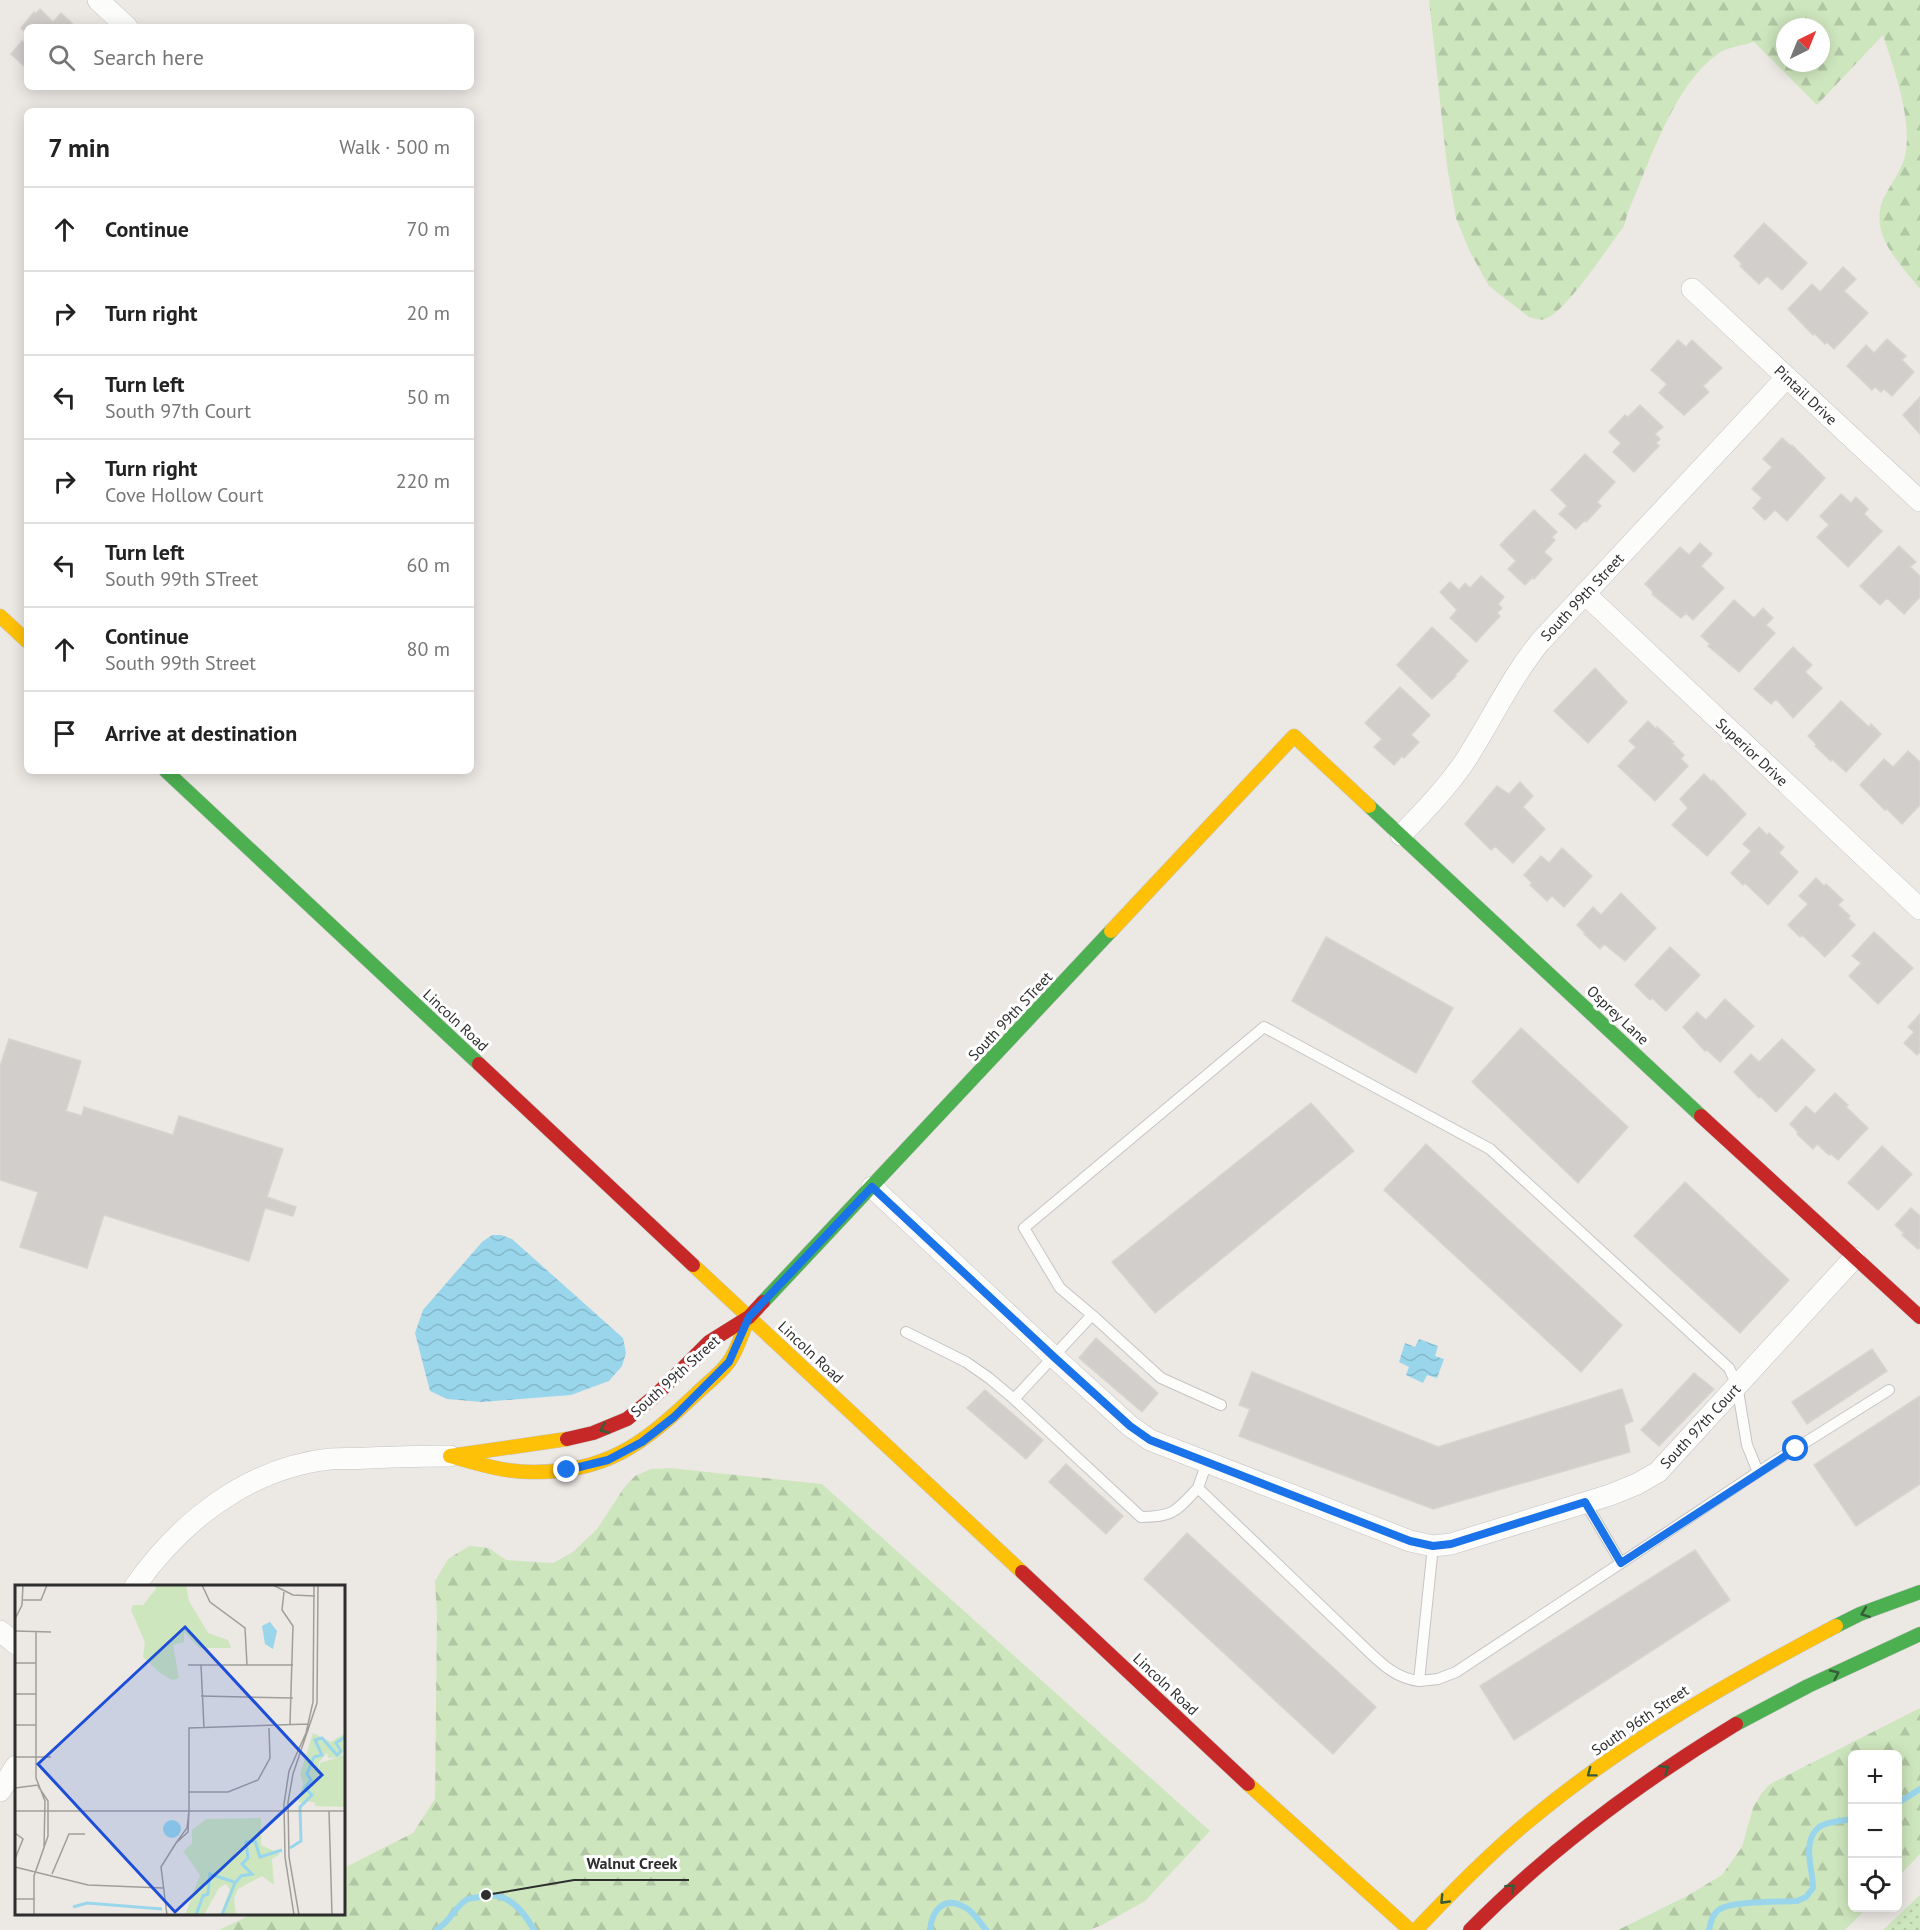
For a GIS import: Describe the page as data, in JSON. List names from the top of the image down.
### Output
{
  "streets": {
    "street": [
      "Pintail Drive",
      "South 99th Street",
      "Superior Drive",
      "Osprey Lane",
      "South 99th STreet",
      "Lincoln Road",
      "South 97th Court",
      "South 96th Street"
    ]
  },
  "crossings": [
    ["Pintail Drive", "South 99th Street"],
    ["South 99th Street", "Superior Drive"],
    ["South 99th Street", "Osprey Lane"],
    ["South 99th Street", "South 99th STreet"],
    ["South 99th Street", "Lincoln Road"],
    ["Osprey Lane", "South 99th STreet"],
    ["Osprey Lane", "South 97th Court"],
    ["South 99th STreet", "Lincoln Road"]
  ],
  "places": ["Walnut Creek"],
  "north": "top right",
  "page": {
    "search": "Search here",
    "heading": ["7 min", "Walk · 500 m"],
    "list": [
      ["Continue", "70 m"],
      ["Turn right", "20 m"],
      ["Turn left", "South 97th Court", "50 m"],
      ["Turn right", "Cove Hollow Court", "220 m"],
      ["Turn left", "South 99th STreet", "60 m"],
      ["Continue", "South 99th Street", "80 m"],
      "Arrive at destination"
    ],
    "map_buttons": ["+", "−"]
  }
}
